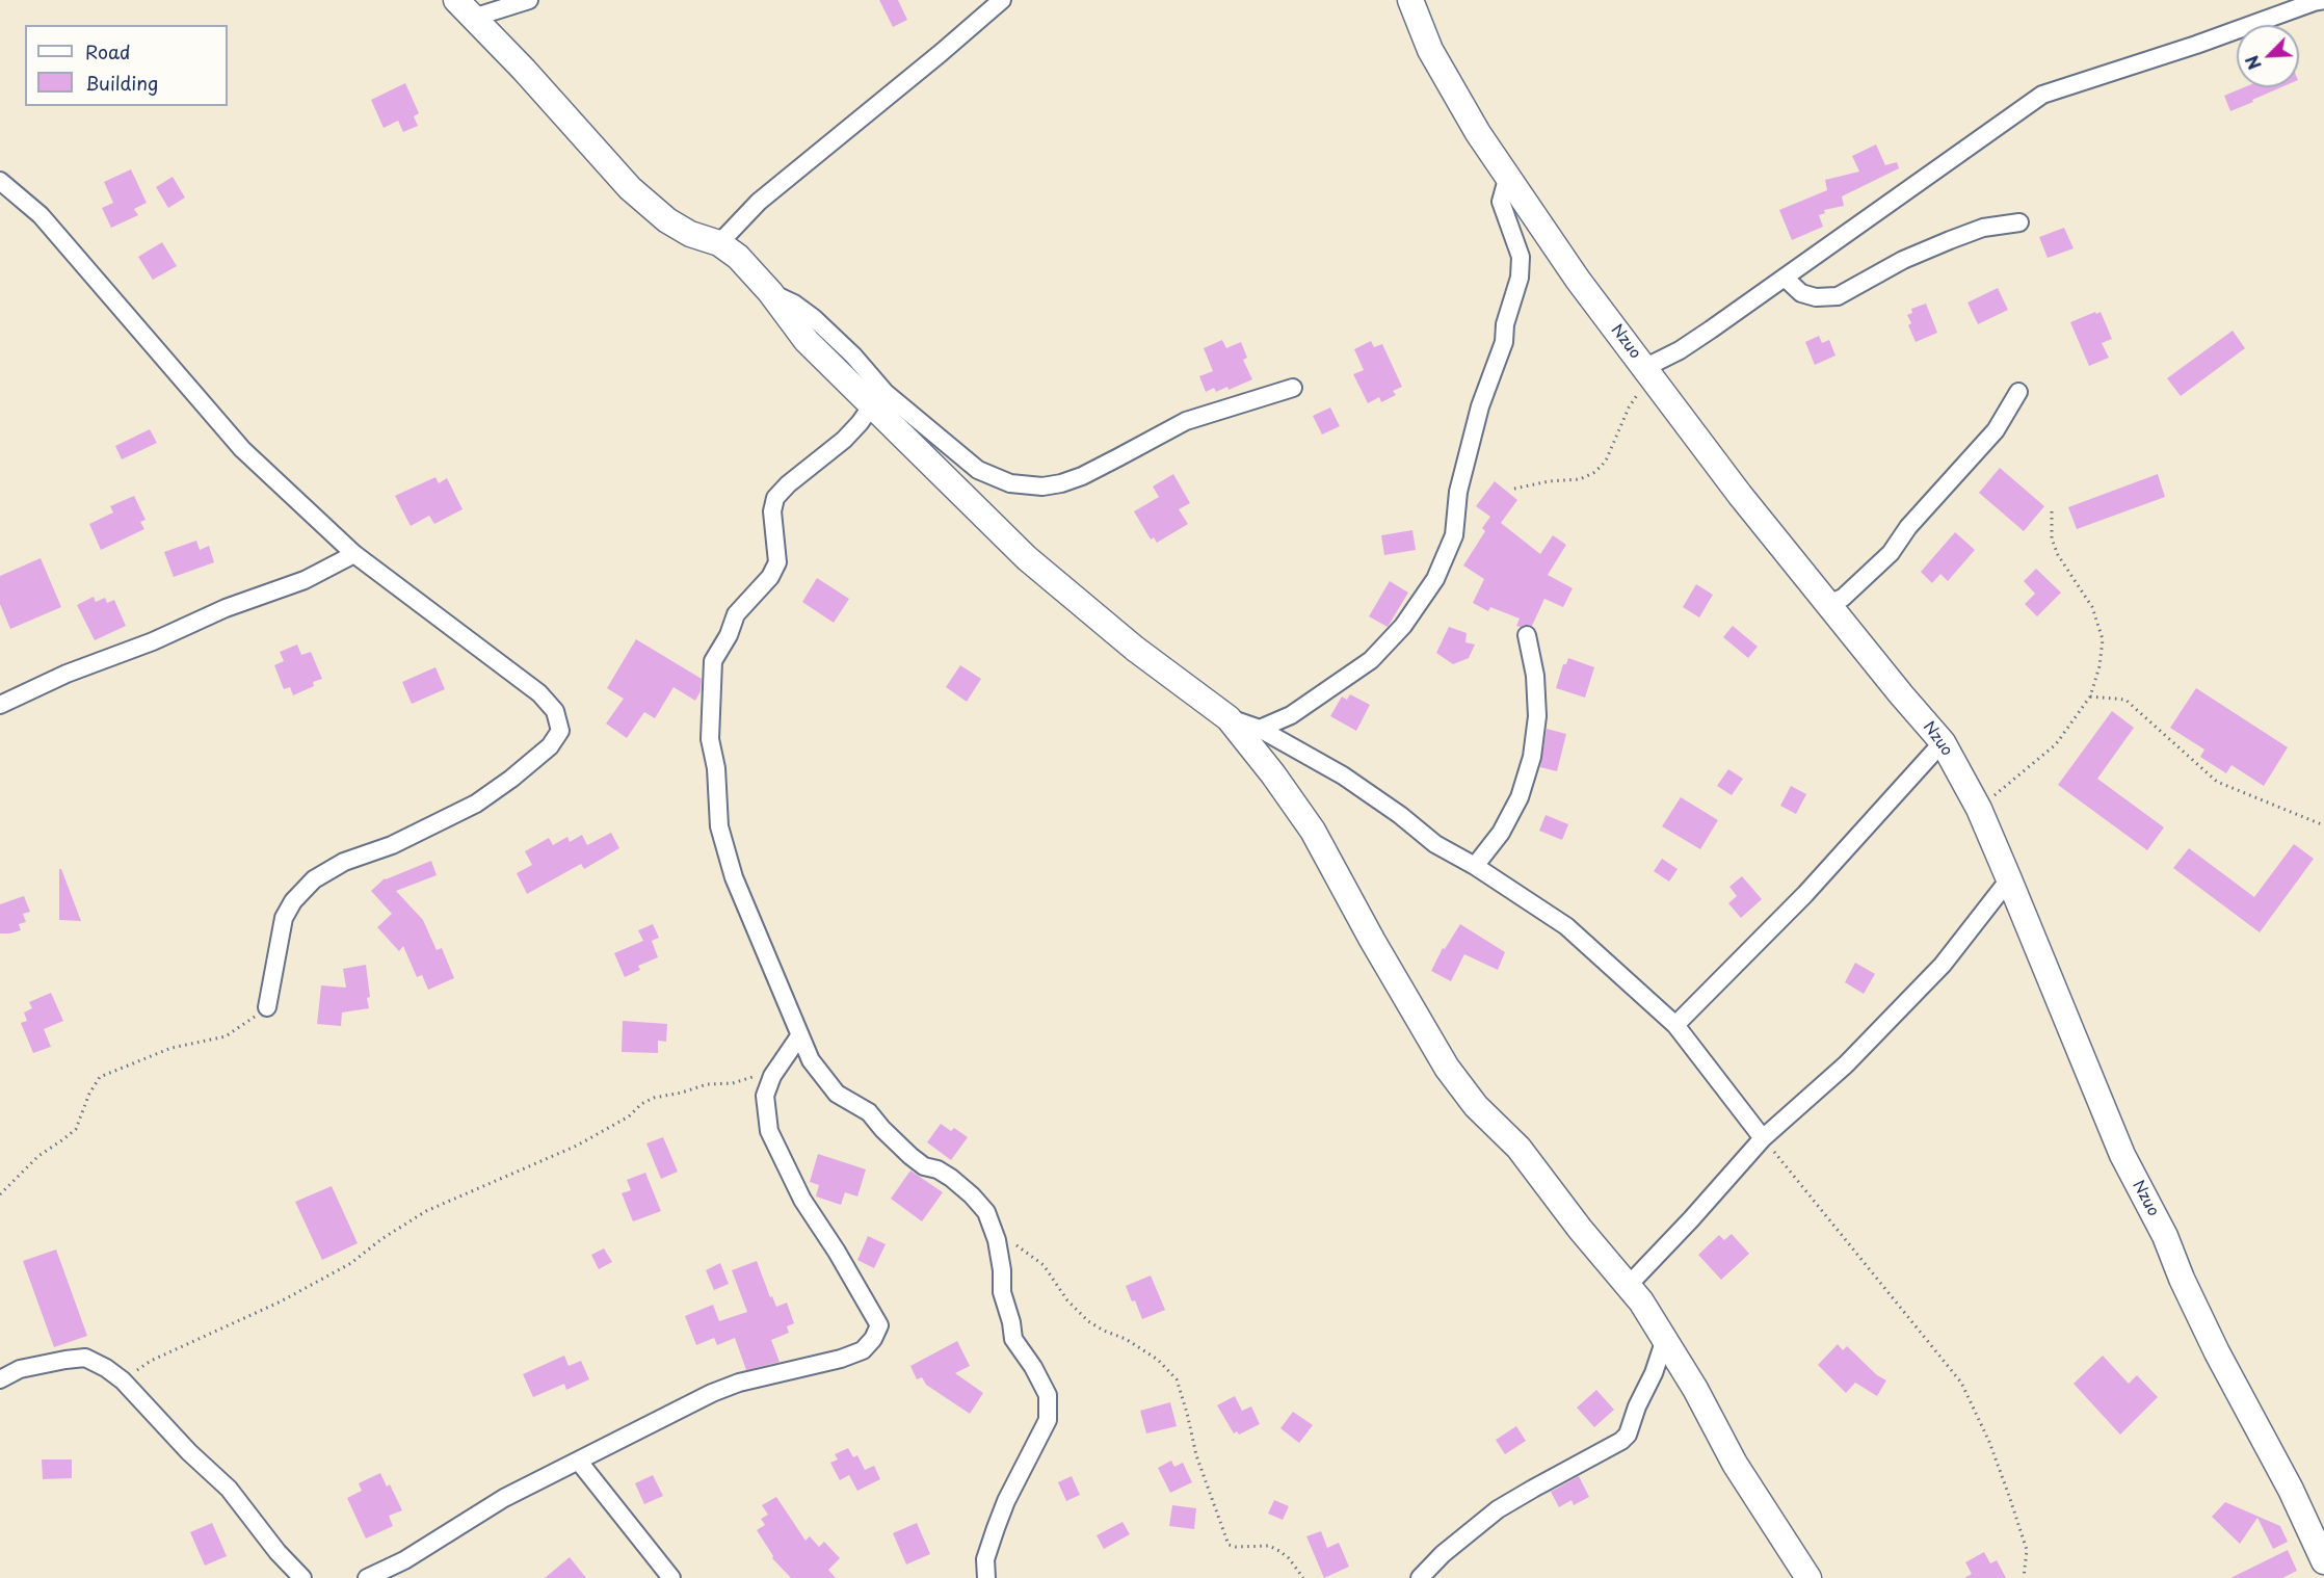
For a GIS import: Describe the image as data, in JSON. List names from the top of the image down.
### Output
{
  "streets": {
    "street": ["Nzuo"]
  },
  "legend": ["Road", "Building"],
  "north": "bottom left"
}
